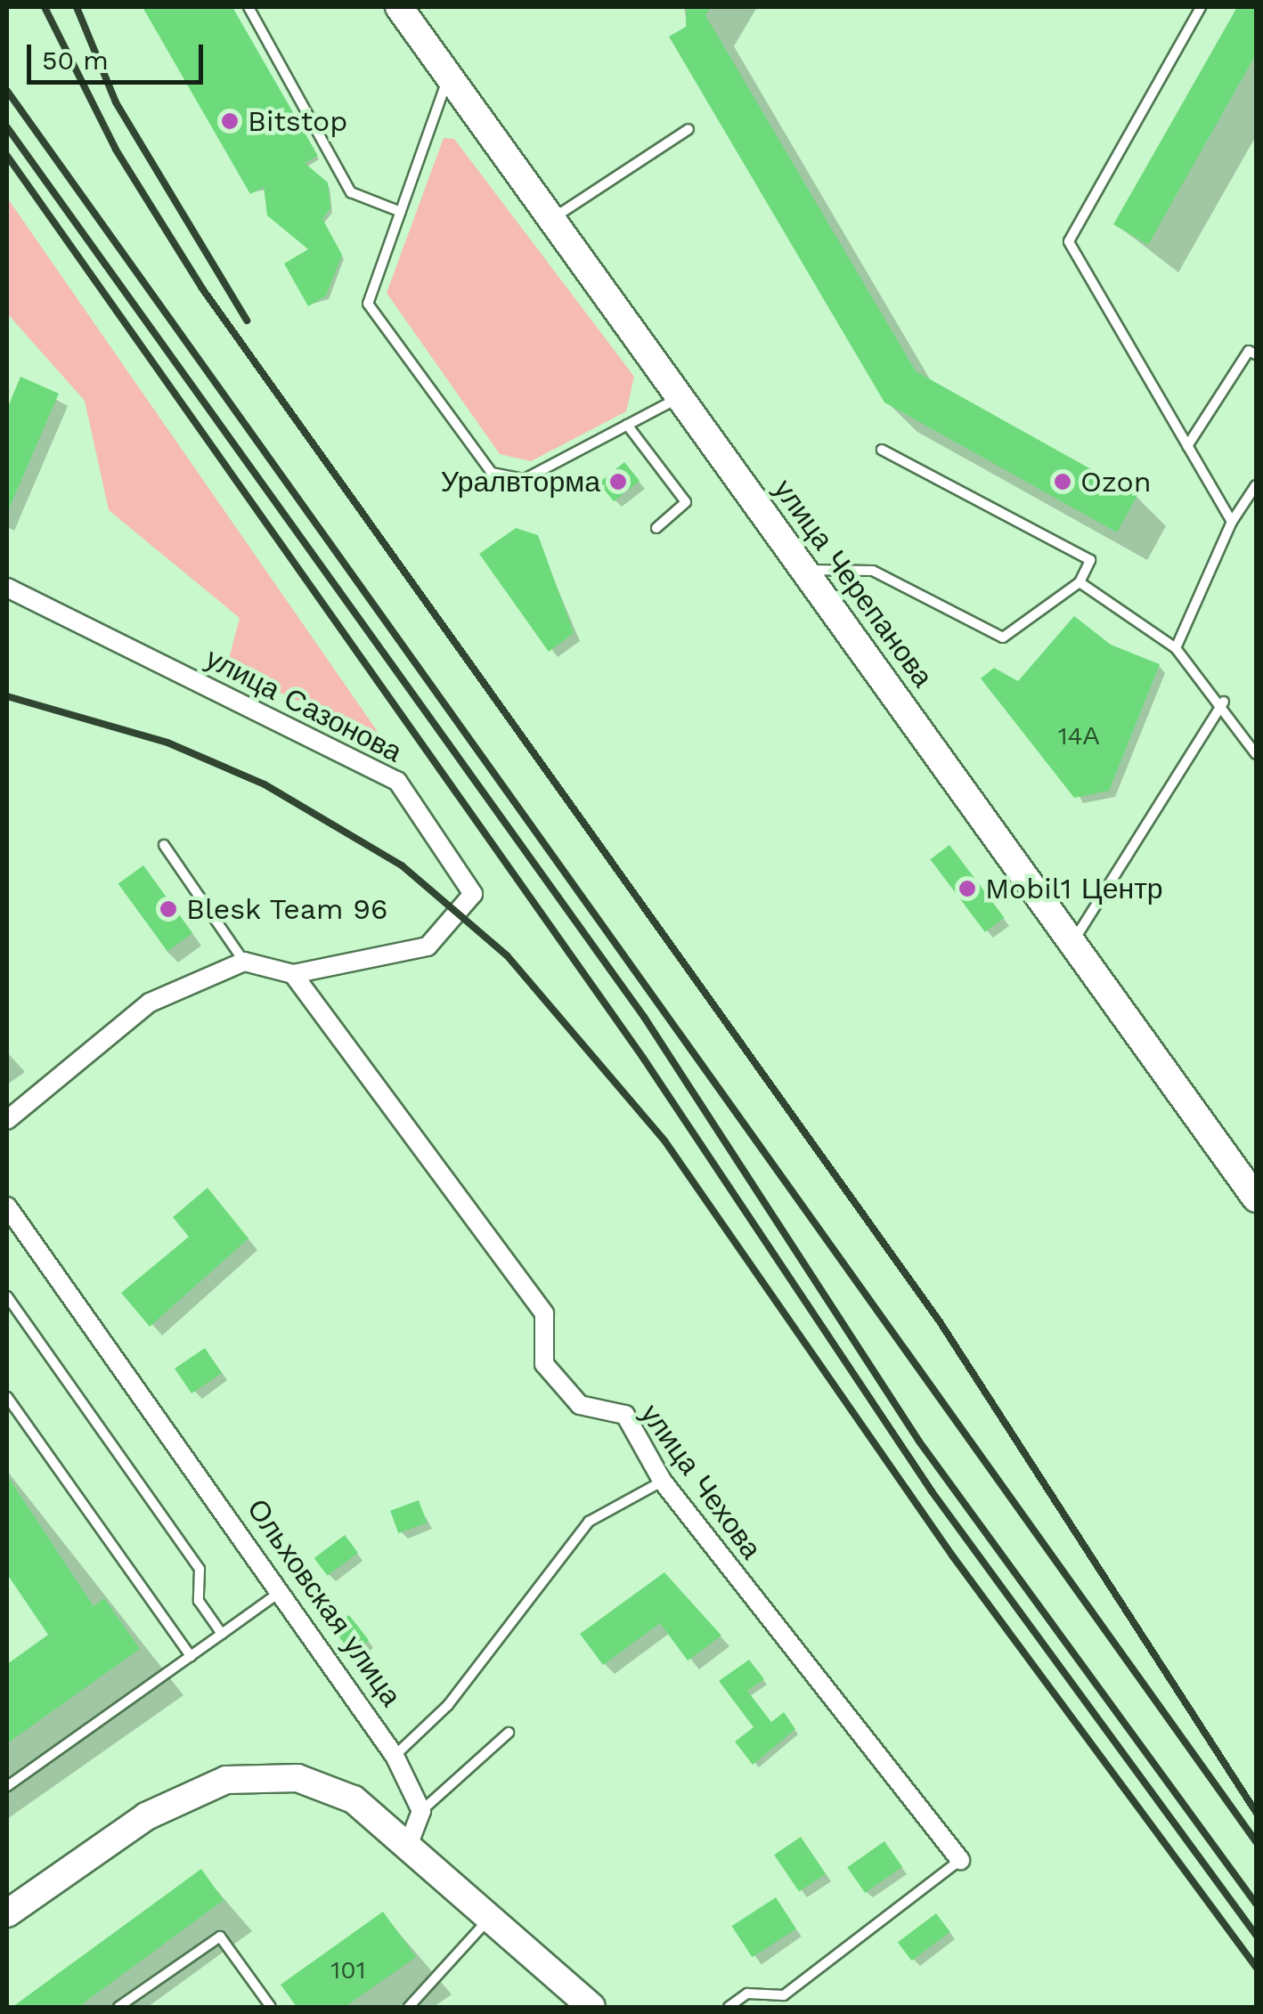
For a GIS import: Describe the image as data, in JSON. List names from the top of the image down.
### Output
{
  "streets": {
    "main road": ["улица Черепанова"],
    "street": ["улица Сазонова", "улица Чехова", "Ольховская улица"]
  },
  "crossings": [
    ["улица Сазонова", "улица Чехова"]
  ],
  "places": [
    "Bitstop",
    "Уралвторма",
    "Ozon",
    "Mobil1 Центр",
    "Blesk Team 96"
  ],
  "house_numbers": ["14А", "101"],
  "scale_bar": "50 m"
}
